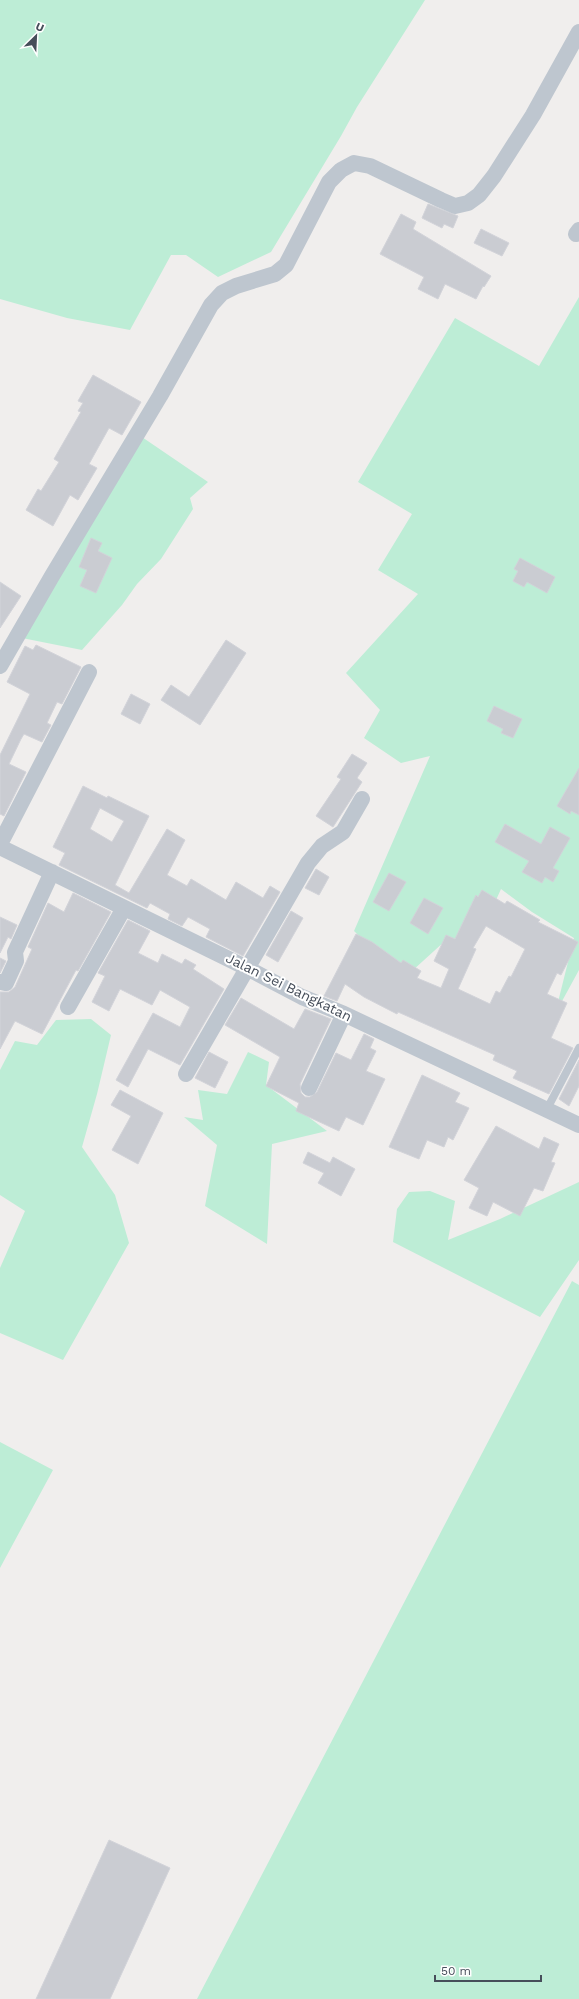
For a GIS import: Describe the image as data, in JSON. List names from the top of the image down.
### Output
{
  "streets": {
    "street": ["Jalan Sei Bangkatan"]
  },
  "scale_bar": "50 m",
  "north": "top right"
}
